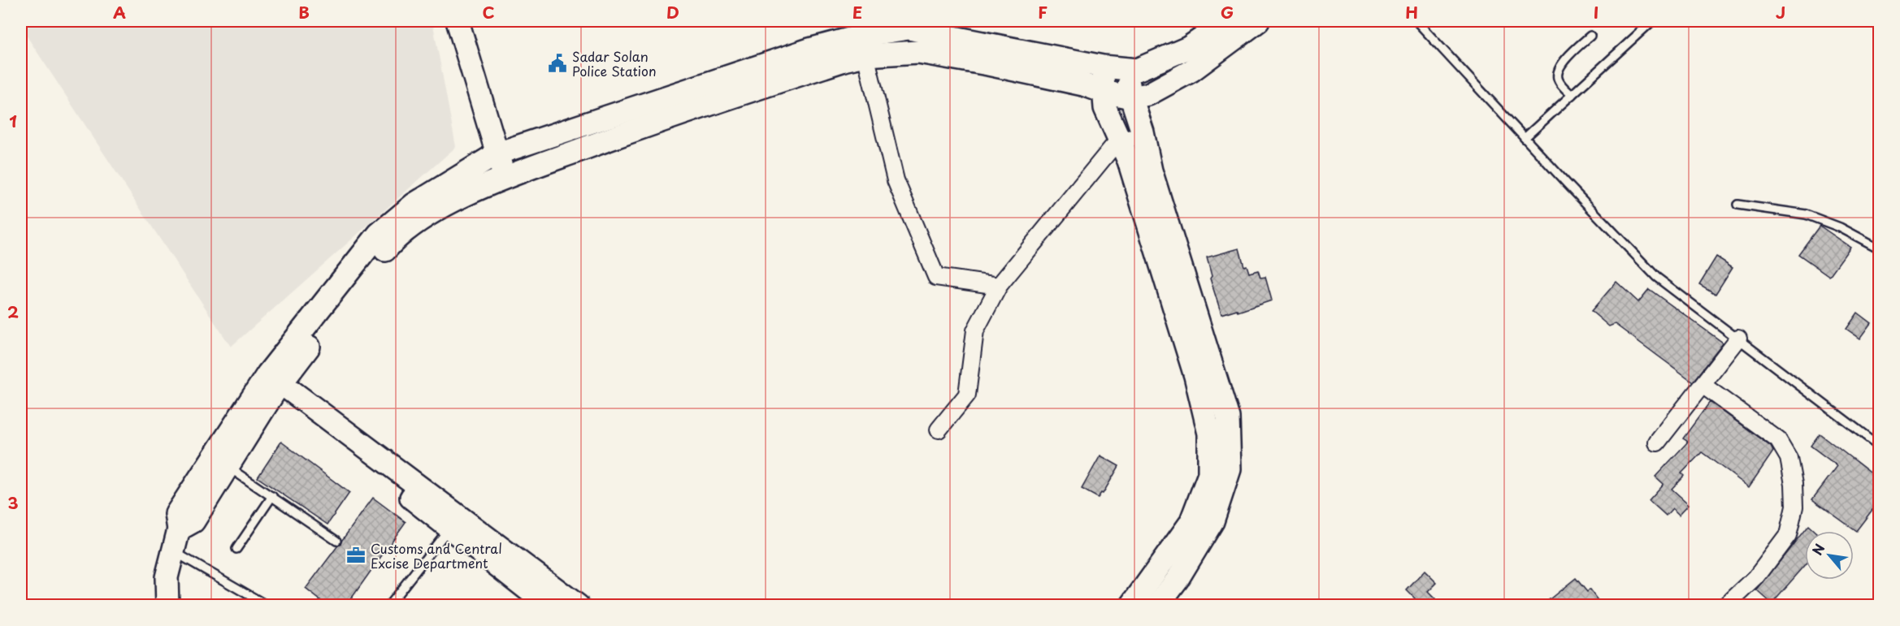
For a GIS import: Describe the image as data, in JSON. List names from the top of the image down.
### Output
{
  "places": {
    "public building": ["Sadar Solan Police Station"],
    "office": ["Customs and Central Excise Department"]
  },
  "north": "top left",
  "grid": {
    "columns": [
      "A",
      "B",
      "C",
      "D",
      "E",
      "F",
      "G",
      "H",
      "I",
      "J"
    ],
    "rows": ["1", "2", "3"]
  }
}
